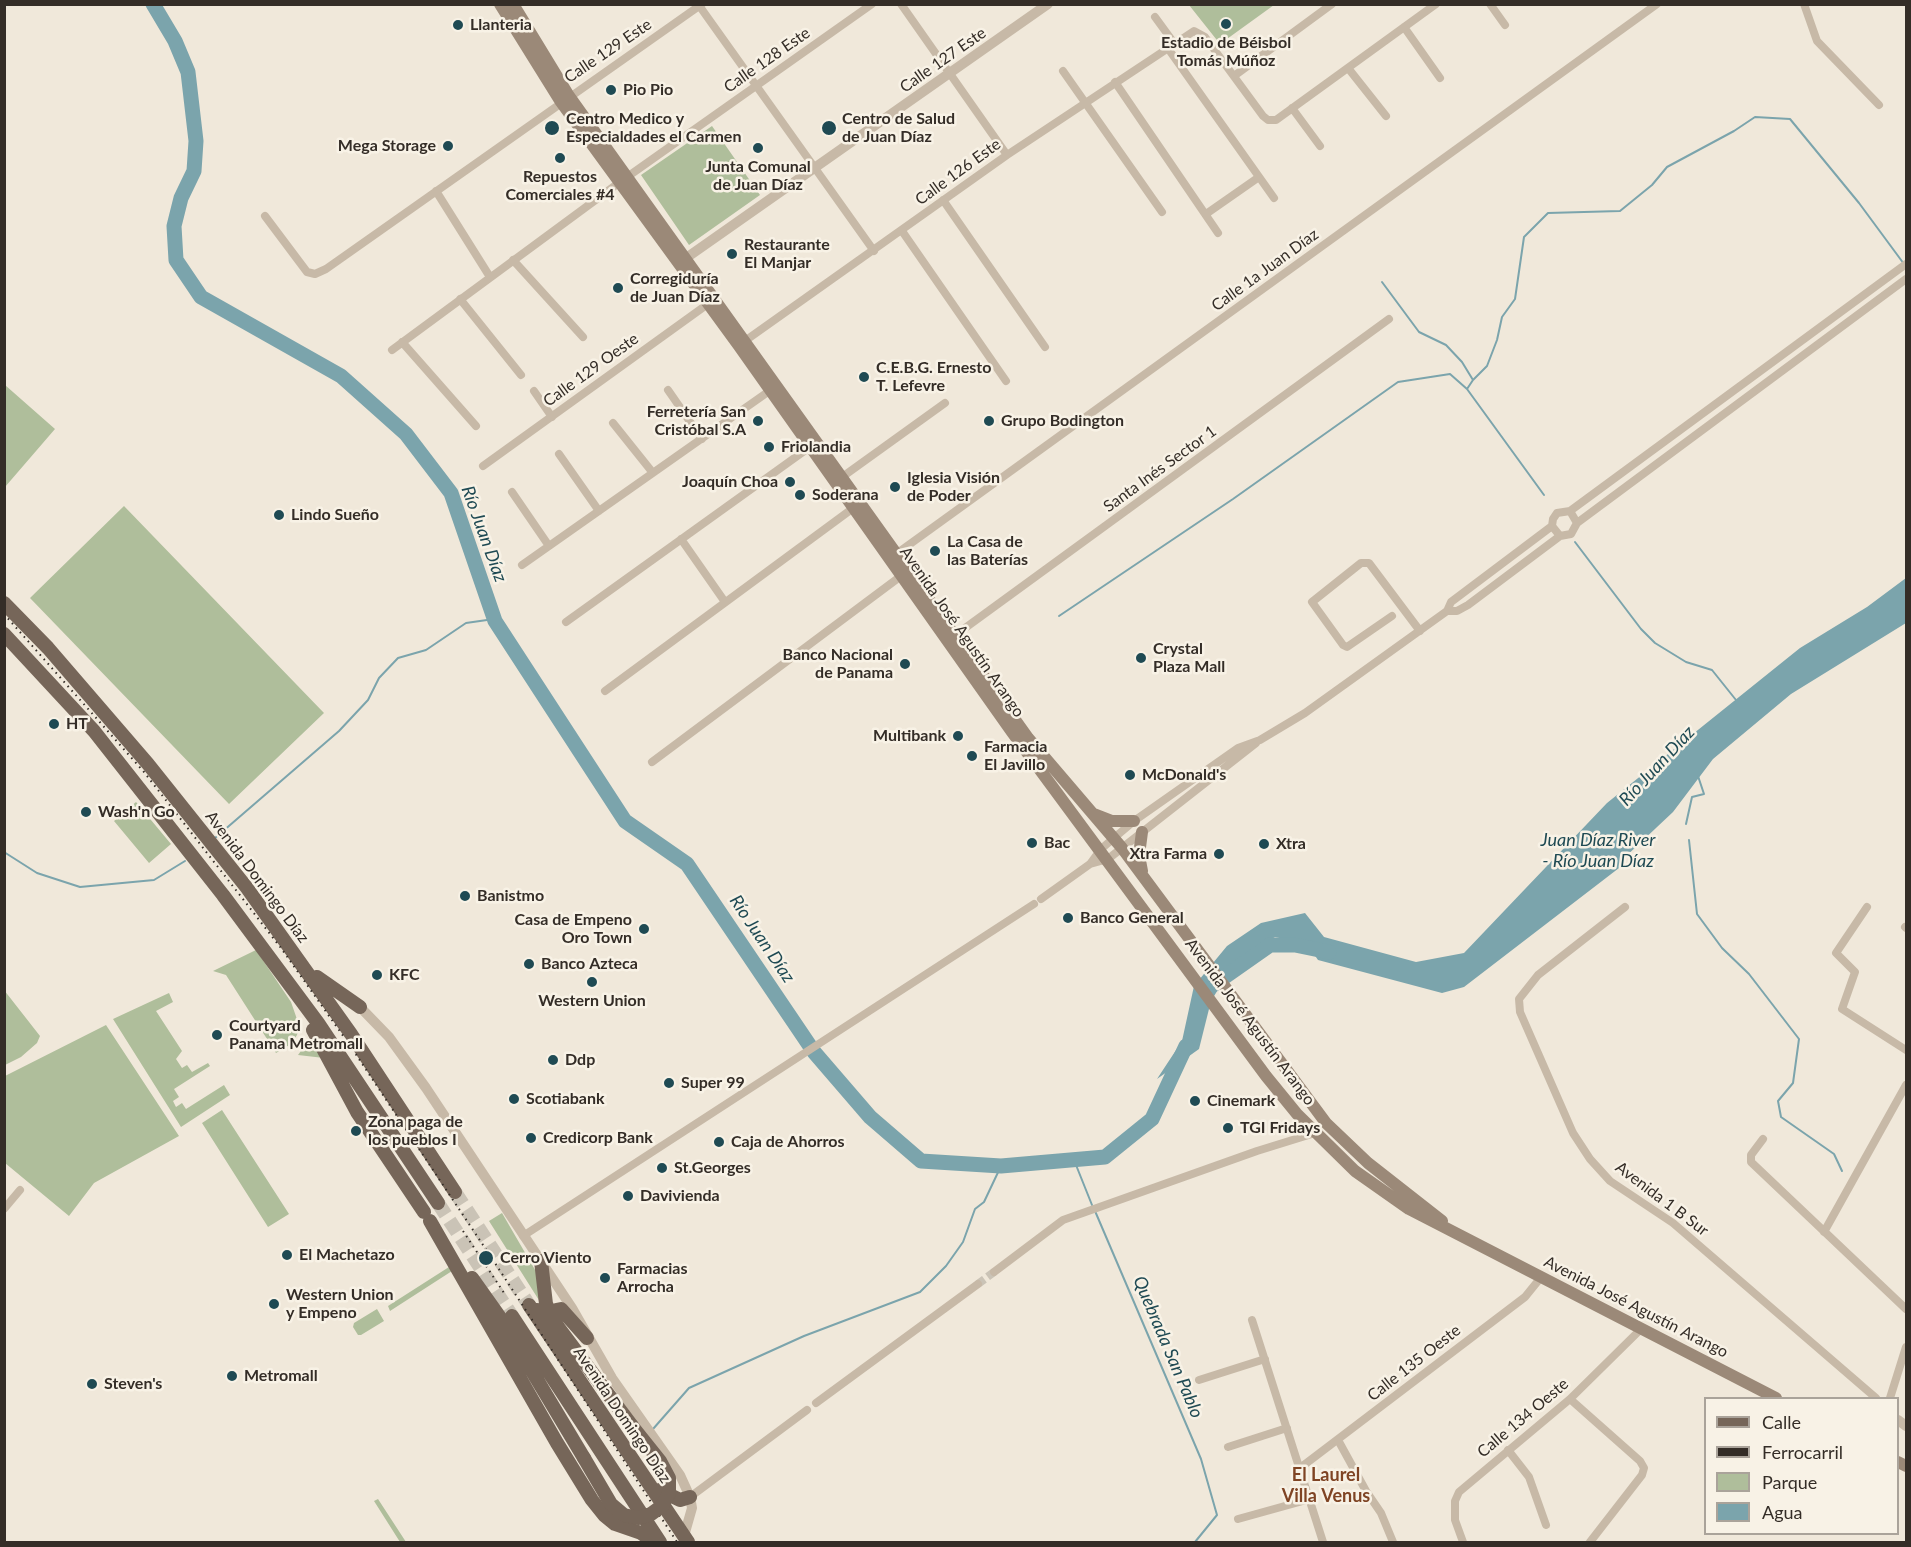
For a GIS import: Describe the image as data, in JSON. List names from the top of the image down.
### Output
{
  "streets": {
    "main road": ["Avenida José Agustín Arango", "Avenida Domingo Díaz"],
    "street": [
      "Calle 129 Este",
      "Calle 128 Este",
      "Calle 127 Este",
      "Calle 126 Este",
      "Calle 1a Juan Díaz",
      "Calle 129 Oeste",
      "Santa Inés Sector 1",
      "Avenida 1 B Sur",
      "Calle 135 Oeste",
      "Calle 134 Oeste"
    ]
  },
  "crossings": [
    ["Calle 129 Este", "Avenida José Agustín Arango"],
    ["Calle 128 Este", "Avenida José Agustín Arango"],
    ["Calle 127 Este", "Avenida José Agustín Arango"],
    ["Calle 126 Este", "Avenida José Agustín Arango"],
    ["Calle 1a Juan Díaz", "Avenida José Agustín Arango"],
    ["Calle 129 Oeste", "Avenida José Agustín Arango"],
    ["Santa Inés Sector 1", "Avenida José Agustín Arango"],
    ["Avenida José Agustín Arango", "Calle 135 Oeste"],
    ["Avenida José Agustín Arango", "Calle 134 Oeste"]
  ],
  "districts": ["El Laurel Villa Venus"],
  "water": ["Río Juan Díaz", "Juan Díaz River - Río Juan Díaz", "Quebrada San Pablo"],
  "places": [
    "Estadio de Béisbol Tomás Múñoz",
    "Llanteria",
    "Pio Pio",
    "Centro Medico y Especialdades el Carmen",
    "Centro de Salud de Juan Díaz",
    "Mega Storage",
    "Junta Comunal de Juan Díaz",
    "Repuestos Comerciales #4",
    "Restaurante El Manjar",
    "Corregiduría de Juan Díaz",
    "C.E.B.G. Ernesto T. Lefevre",
    "Ferretería San Cristóbal S.A",
    "Grupo Bodington",
    "Friolandia",
    "Joaquín Choa",
    "Iglesia Visión de Poder",
    "Soderana",
    "Lindo Sueño",
    "La Casa de las Baterías",
    "Crystal Plaza Mall",
    "Banco Nacional de Panama",
    "HT",
    "Multibank",
    "Farmacia El Javillo",
    "McDonald's",
    "Wash'n Go",
    "Bac",
    "Xtra",
    "Xtra Farma",
    "Banistmo",
    "Banco General",
    "Casa de Empeno Oro Town",
    "Banco Azteca",
    "KFC",
    "Western Union",
    "Courtyard Panama Metromall",
    "Ddp",
    "Super 99",
    "Scotiabank",
    "Cinemark",
    "TGI Fridays",
    "Zona paga de los pueblos I",
    "Credicorp Bank",
    "Caja de Ahorros",
    "St.Georges",
    "Davivienda",
    "El Machetazo",
    "Cerro Viento",
    "Farmacias Arrocha",
    "Western Union y Empeno",
    "Metromall",
    "Steven's"
  ],
  "legend": [
    "Calle",
    "Ferrocarril",
    "Parque",
    "Agua"
  ]
}
